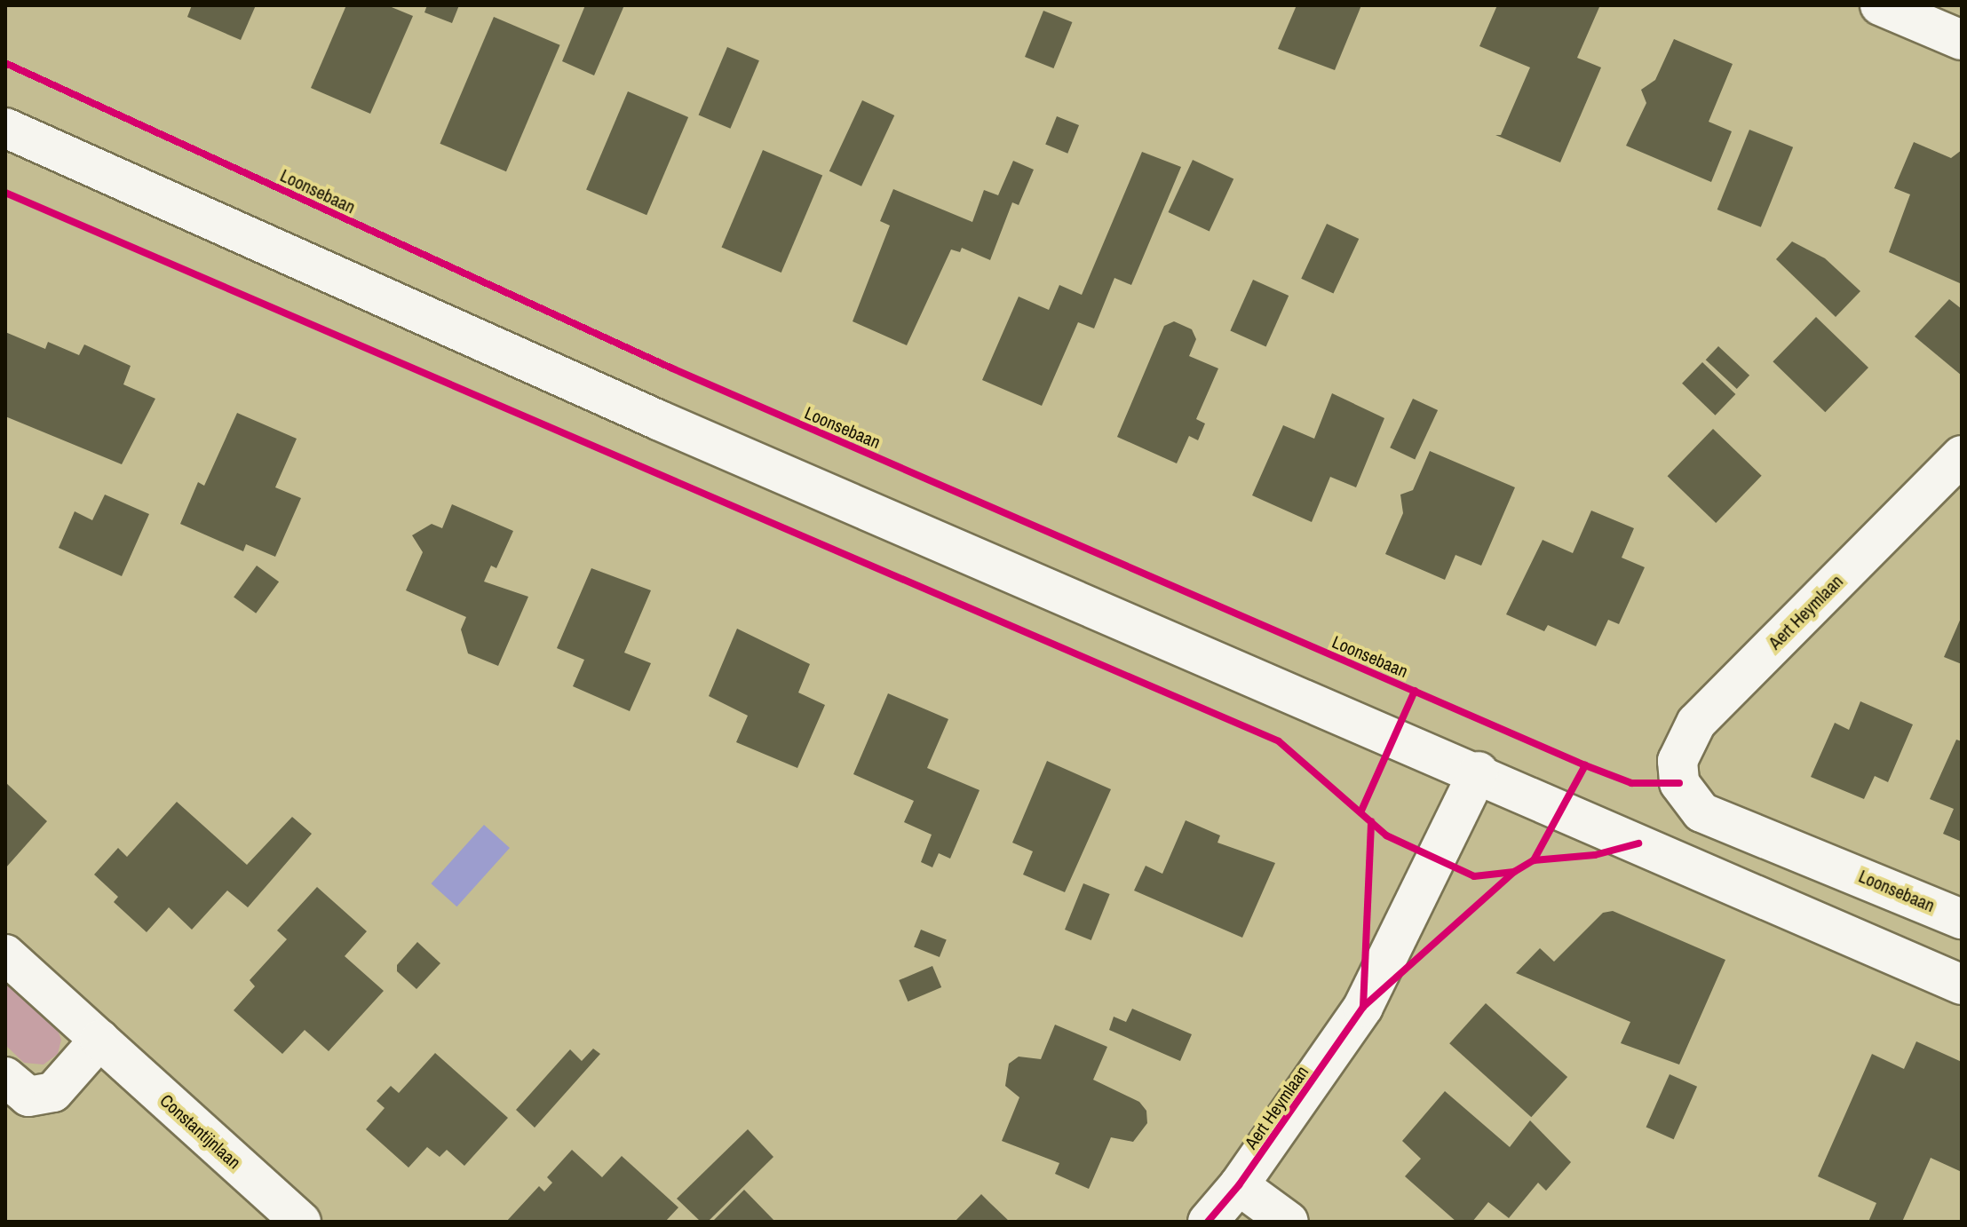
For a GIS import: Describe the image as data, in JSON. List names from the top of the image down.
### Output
{
  "streets": {
    "street": ["Loonsebaan", "Aert Heymlaan", "Constantijnlaan"]
  },
  "crossings": [
    ["Loonsebaan", "Aert Heymlaan"]
  ]
}
